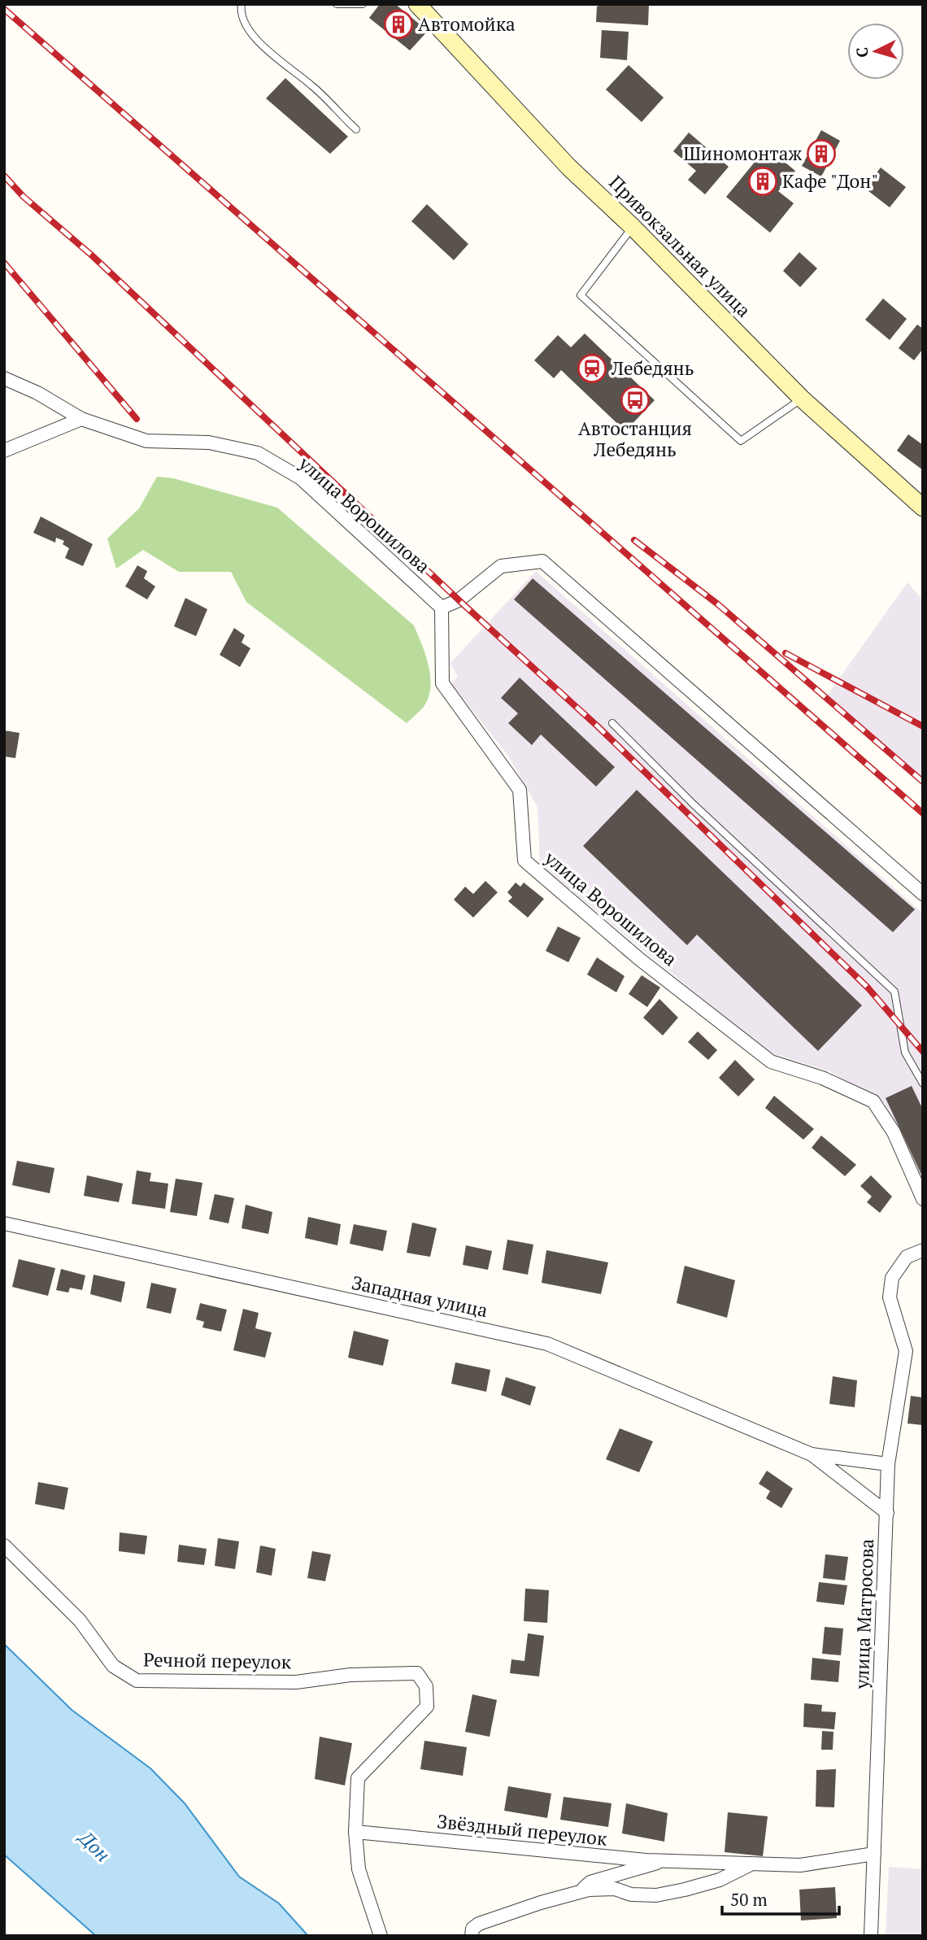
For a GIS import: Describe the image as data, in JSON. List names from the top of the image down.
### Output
{
  "streets": {
    "main road": ["Привокзальная улица"],
    "street": [
      "улица Ворошилова",
      "Западная улица",
      "улица Матросова",
      "Речной переулок",
      "Звёздный переулок"
    ]
  },
  "crossings": [
    ["улица Матросова", "Звёздный переулок"],
    ["Речной переулок", "Звёздный переулок"]
  ],
  "water": ["Дон"],
  "places": {
    "building": ["Автомойка", "Шиномонтаж", "Кафе \"Дон\""],
    "station": ["Лебедянь"],
    "bus stop": ["Автостанция Лебедянь"]
  },
  "scale_bar": "50 m",
  "north": "left"
}
